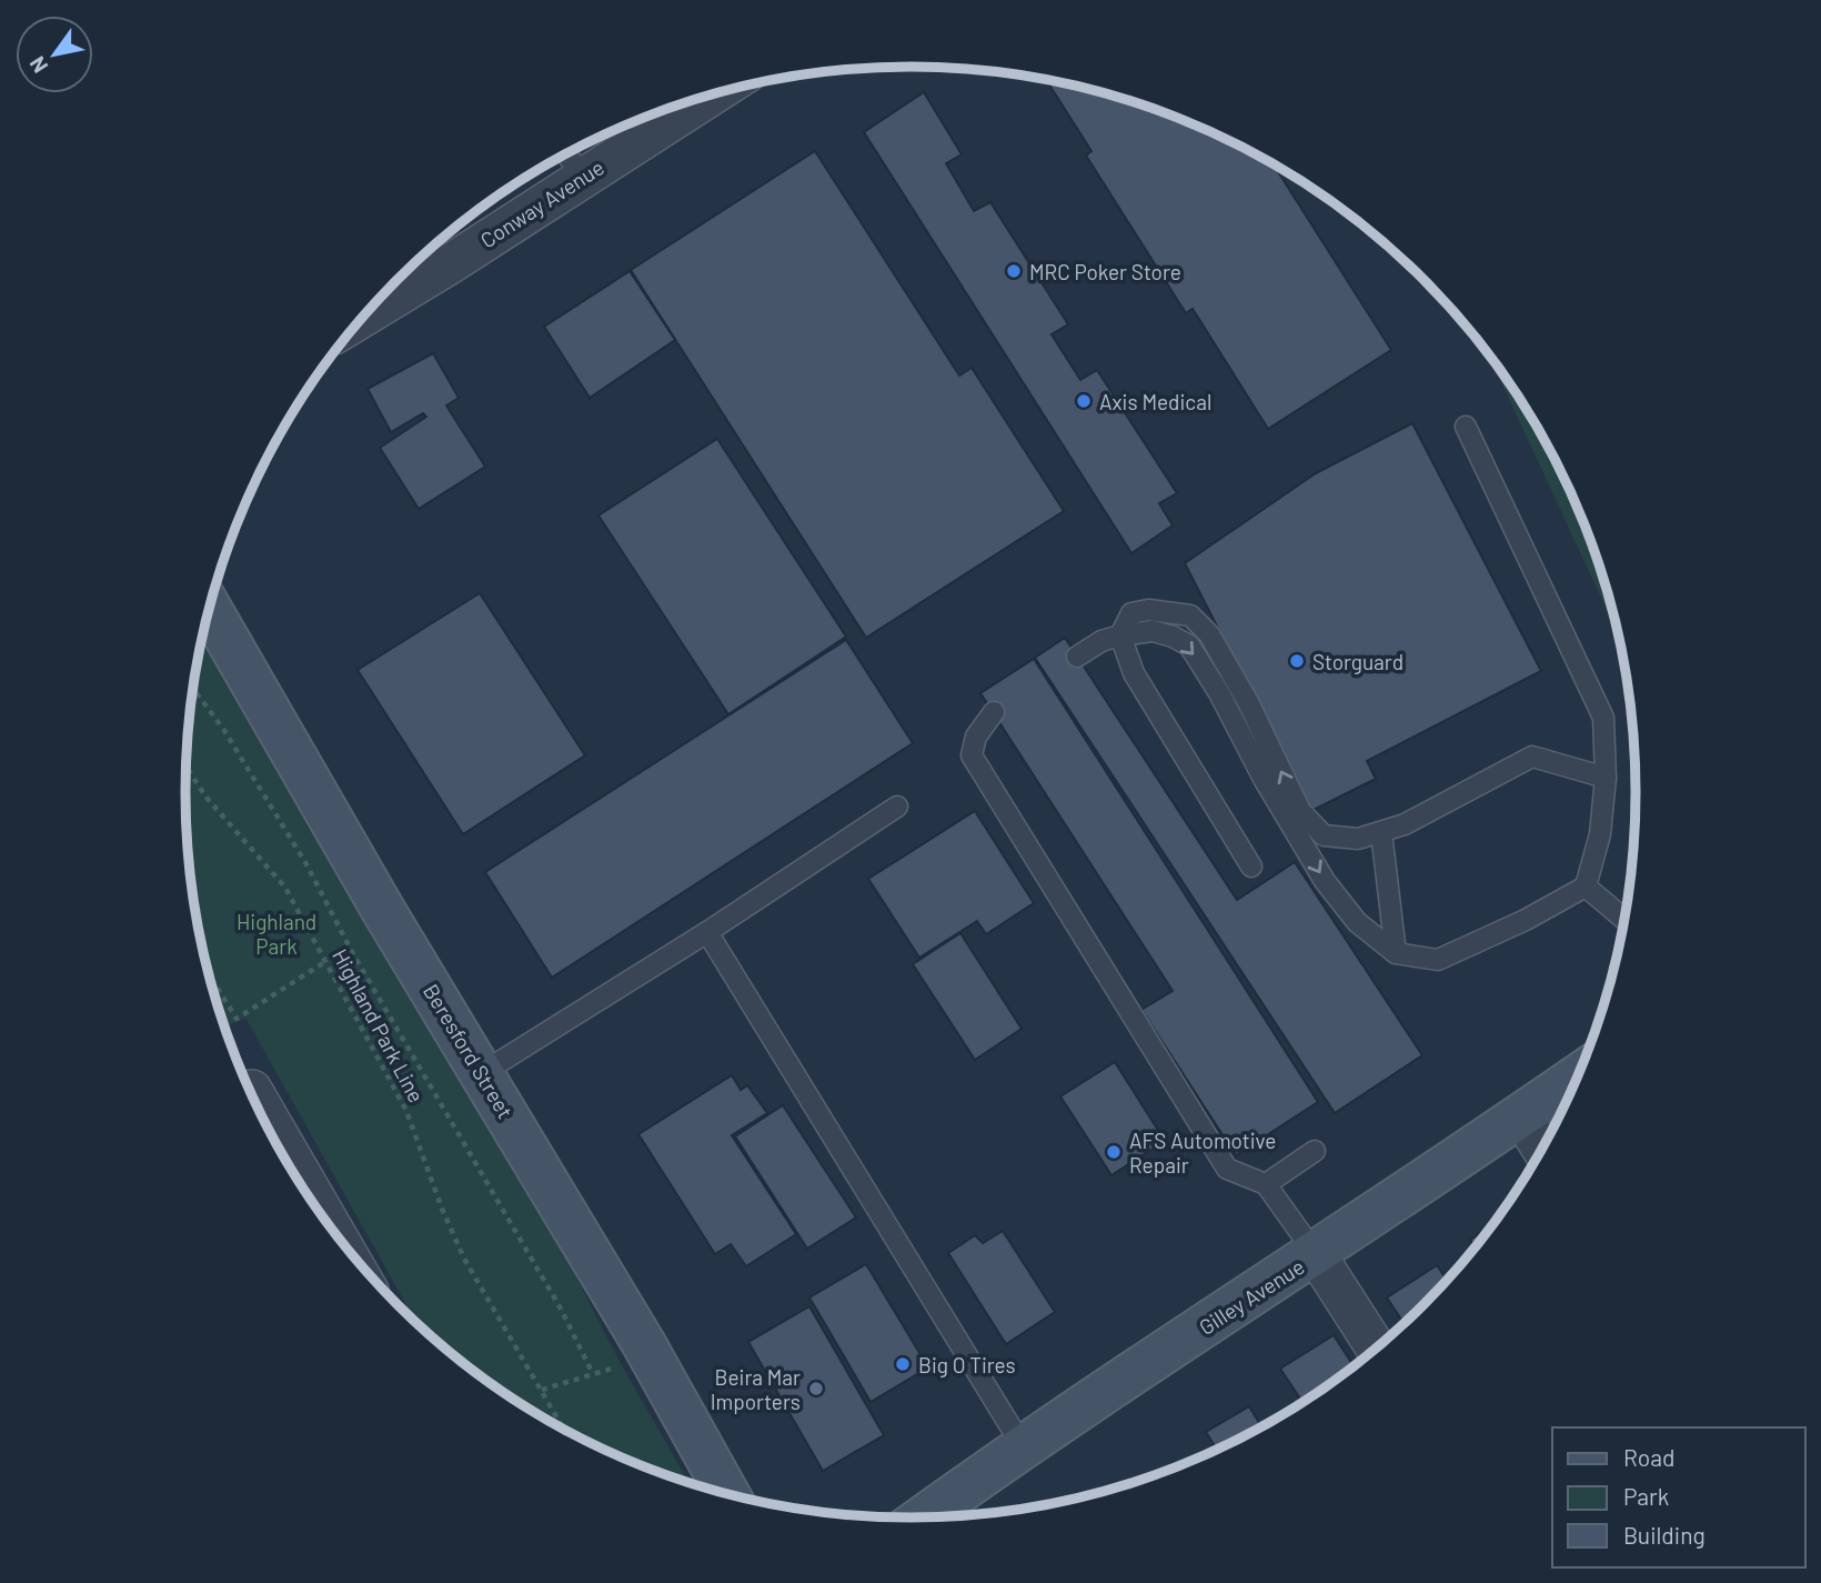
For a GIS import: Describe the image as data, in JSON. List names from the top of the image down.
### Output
{
  "streets": {
    "street": ["Conway Avenue", "Beresford Street", "Gilley Avenue"],
    "path": ["Highland Park Line"]
  },
  "parks": ["Highland Park"],
  "places": [
    "MRC Poker Store",
    "Axis Medical",
    "Storguard",
    "AFS Automotive Repair",
    "Big O Tires",
    "Beira Mar Importers"
  ],
  "legend": ["Road", "Park", "Building"],
  "north": "bottom left"
}
